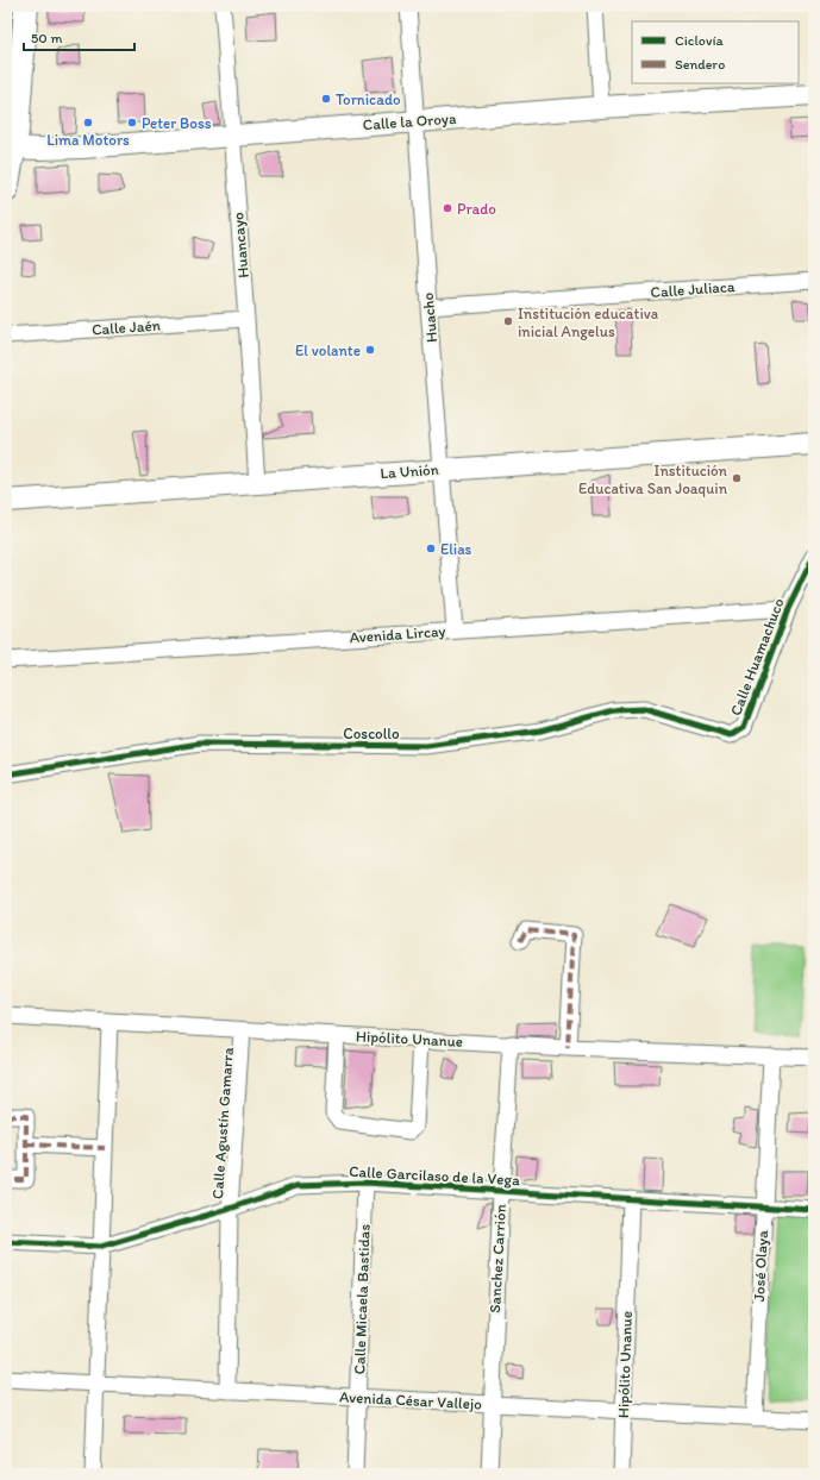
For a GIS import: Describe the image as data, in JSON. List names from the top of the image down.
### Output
{
  "streets": {
    "main road": ["Calle la Oroya", "La Unión"],
    "street": [
      "Huancayo",
      "Calle Juliaca",
      "Huacho",
      "Calle Jaén",
      "Avenida Lircay",
      "Calle Huamachuco",
      "Coscollo",
      "Hipólito Unanue",
      "Calle Agustín Gamarra",
      "Calle Garcilaso de la Vega",
      "Sanchez Carrión",
      "José Olaya",
      "Calle Micaela Bastidas",
      "Avenida César Vallejo"
    ]
  },
  "crossings": [
    ["Calle la Oroya", "Huancayo"],
    ["Calle la Oroya", "Huacho"],
    ["Huancayo", "Calle Jaén"],
    ["Huancayo", "La Unión"],
    ["Calle Juliaca", "Huacho"],
    ["Huacho", "La Unión"],
    ["Huacho", "Avenida Lircay"],
    ["Avenida Lircay", "Calle Huamachuco"],
    ["Calle Huamachuco", "Coscollo"],
    ["Hipólito Unanue", "Calle Agustín Gamarra"],
    ["Hipólito Unanue", "Calle Garcilaso de la Vega"],
    ["Hipólito Unanue", "Sanchez Carrión"],
    ["Hipólito Unanue", "José Olaya"],
    ["Hipólito Unanue", "Avenida César Vallejo"],
    ["Calle Agustín Gamarra", "Calle Garcilaso de la Vega"],
    ["Calle Agustín Gamarra", "Avenida César Vallejo"],
    ["Calle Garcilaso de la Vega", "Sanchez Carrión"],
    ["Calle Garcilaso de la Vega", "José Olaya"],
    ["Calle Garcilaso de la Vega", "Calle Micaela Bastidas"],
    ["Sanchez Carrión", "Avenida César Vallejo"],
    ["José Olaya", "Avenida César Vallejo"],
    ["Calle Micaela Bastidas", "Avenida César Vallejo"]
  ],
  "places": [
    "Tornicado",
    "Lima Motors",
    "Peter Boss",
    "Prado",
    "Institución educativa inicial Angelus",
    "El volante",
    "Institución Educativa San Joaquin",
    "Elias"
  ],
  "legend": ["Ciclovía", "Sendero"],
  "scale_bar": "50 m"
}
